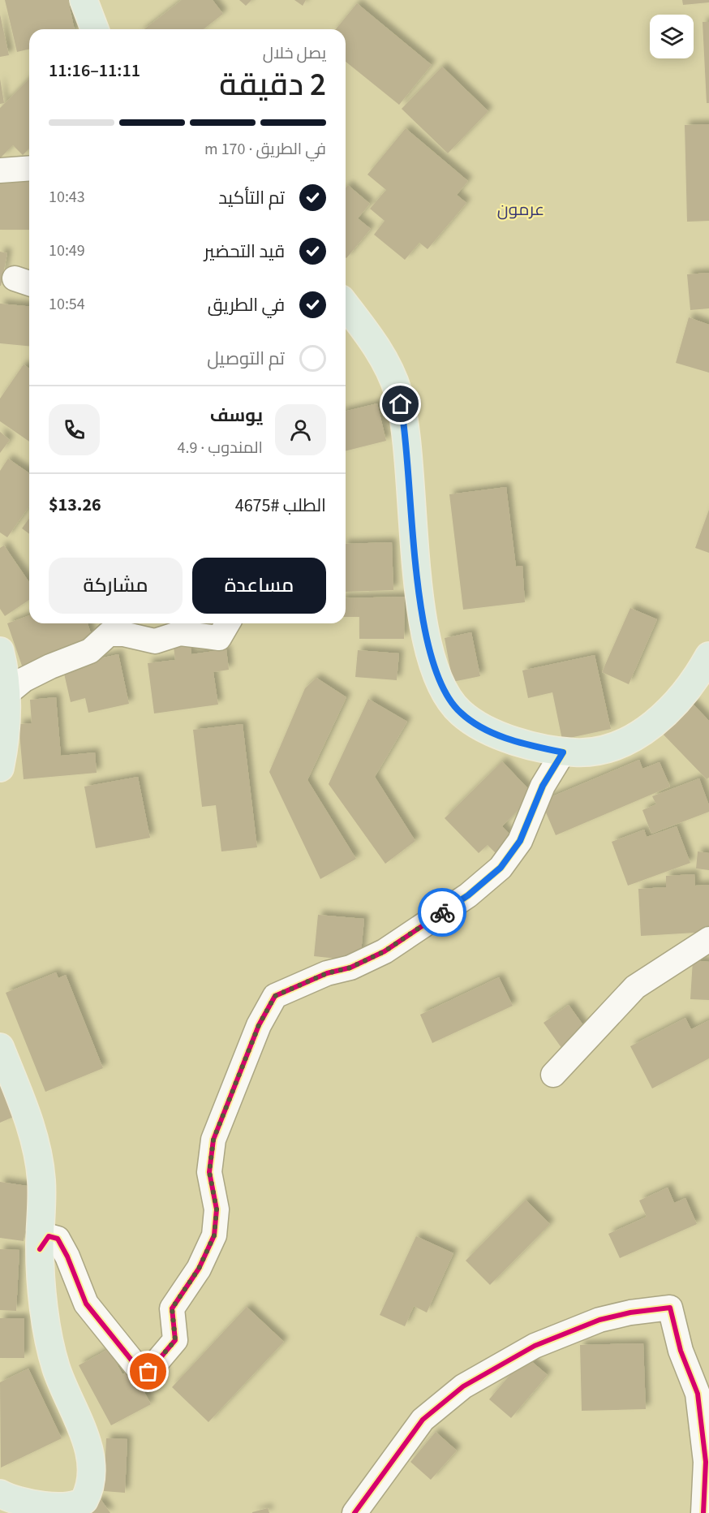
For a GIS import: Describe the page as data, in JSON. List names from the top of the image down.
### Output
{
  "districts": ["عرمون"],
  "page": {
    "heading": ["2 دقيقة", "يصل خلال", "11:11–11:16"],
    "panel": [
      "يوسف",
      "المندوب · 4.9",
      "الطلب #4675",
      "$13.26"
    ],
    "bar": "في الطريق · 170 m",
    "list": [
      ["تم التأكيد", "10:43"],
      ["قيد التحضير", "10:49"],
      ["في الطريق", "10:54"],
      "تم التوصيل"
    ],
    "buttons": ["مساعدة", "مشاركة"]
  }
}
